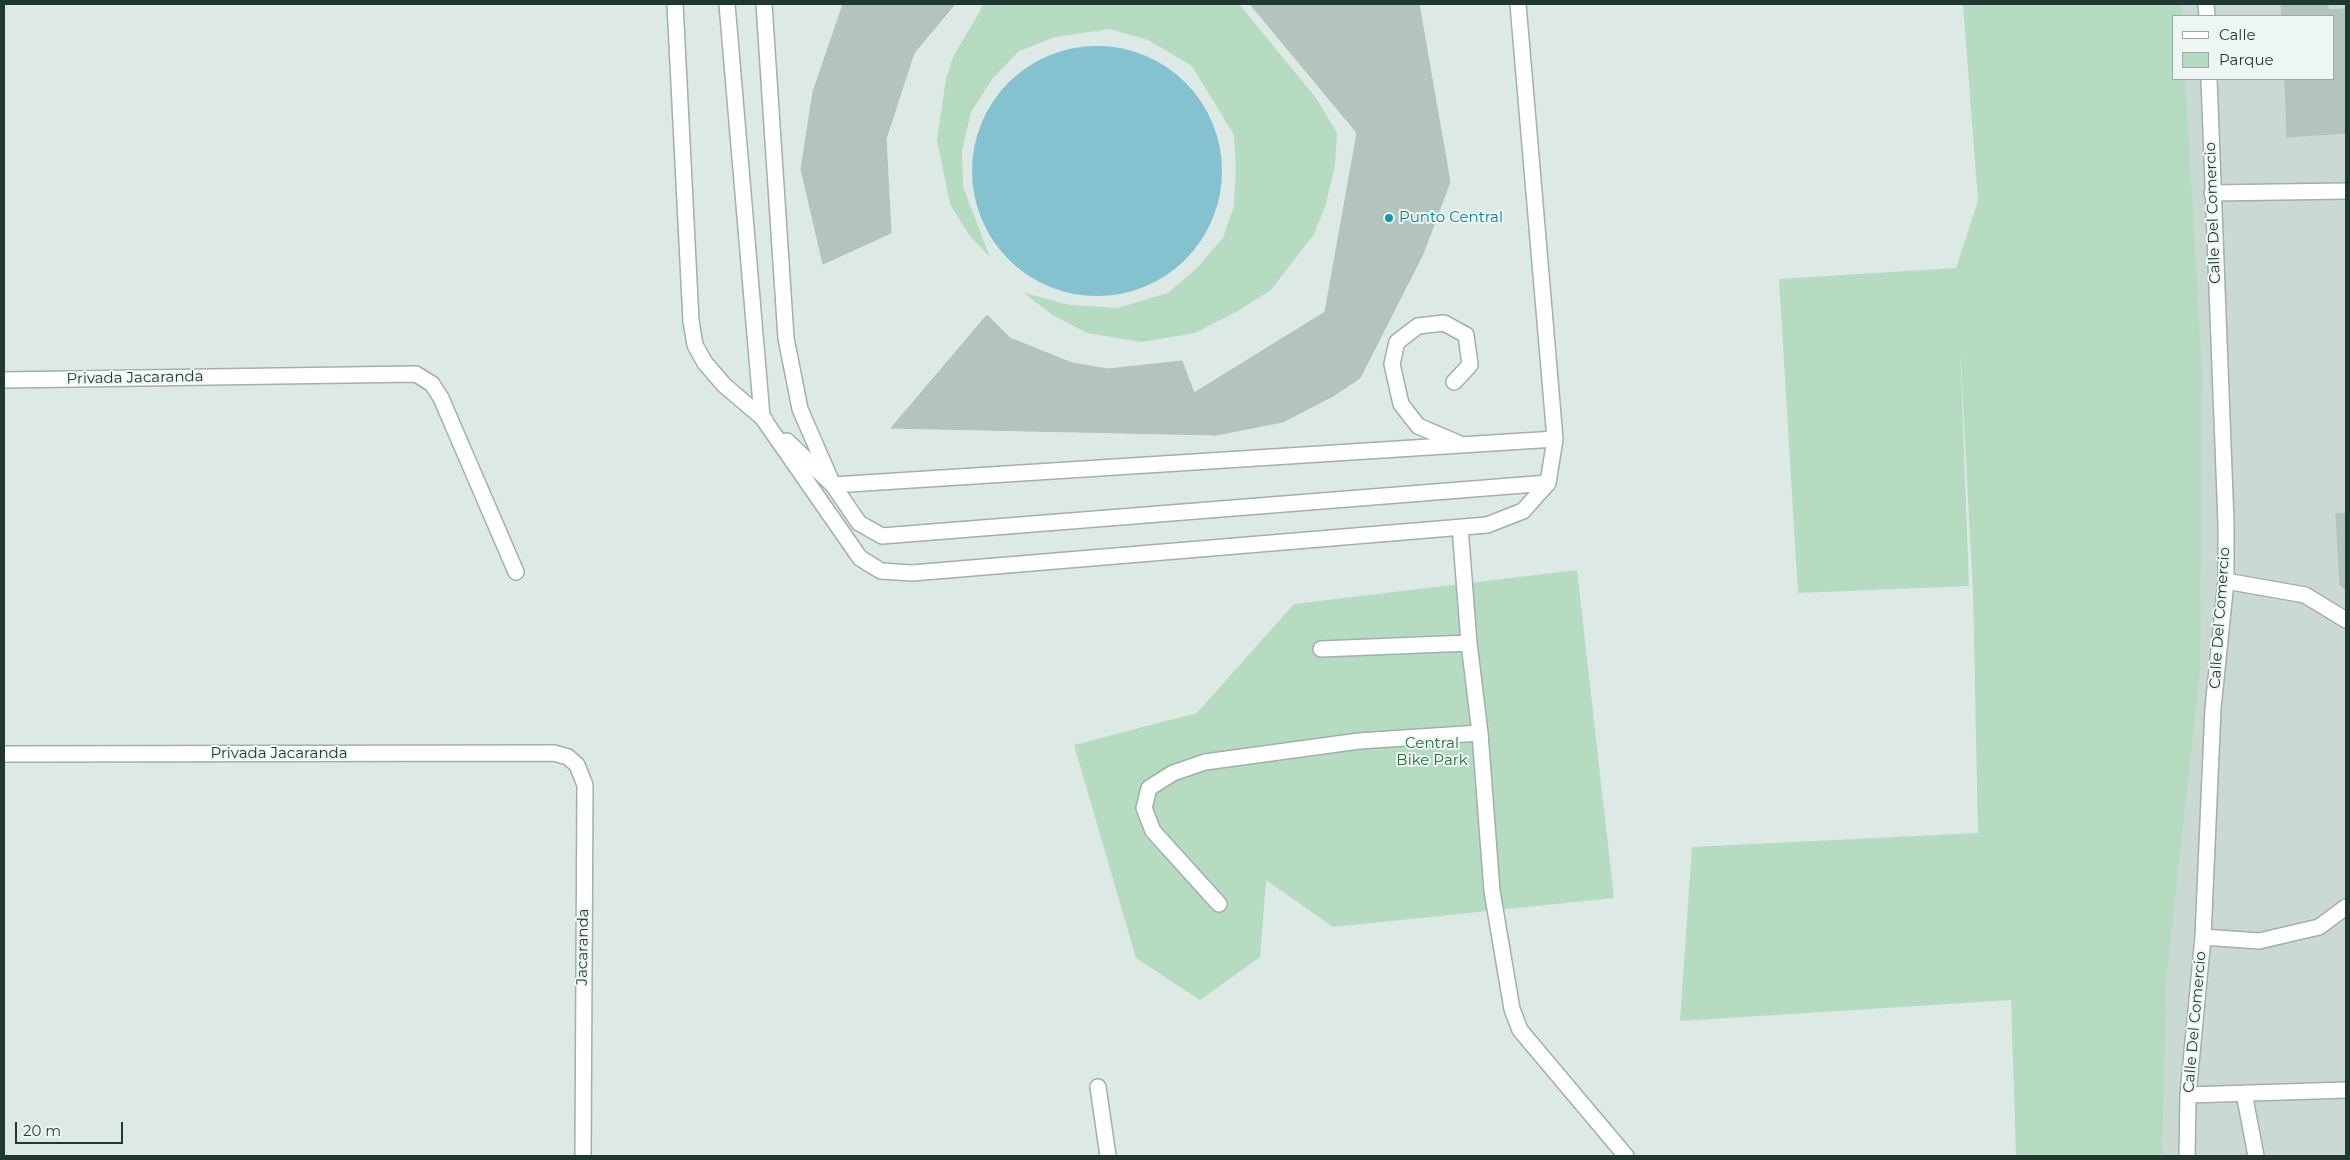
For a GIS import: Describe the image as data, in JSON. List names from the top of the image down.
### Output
{
  "streets": {
    "street": ["Calle Del Comercio", "Privada Jacaranda", "Jacaranda"]
  },
  "crossings": [
    ["Privada Jacaranda", "Jacaranda"]
  ],
  "parks": ["Central Bike Park"],
  "places": ["Punto Central"],
  "legend": ["Calle", "Parque"],
  "scale_bar": "20 m"
}
